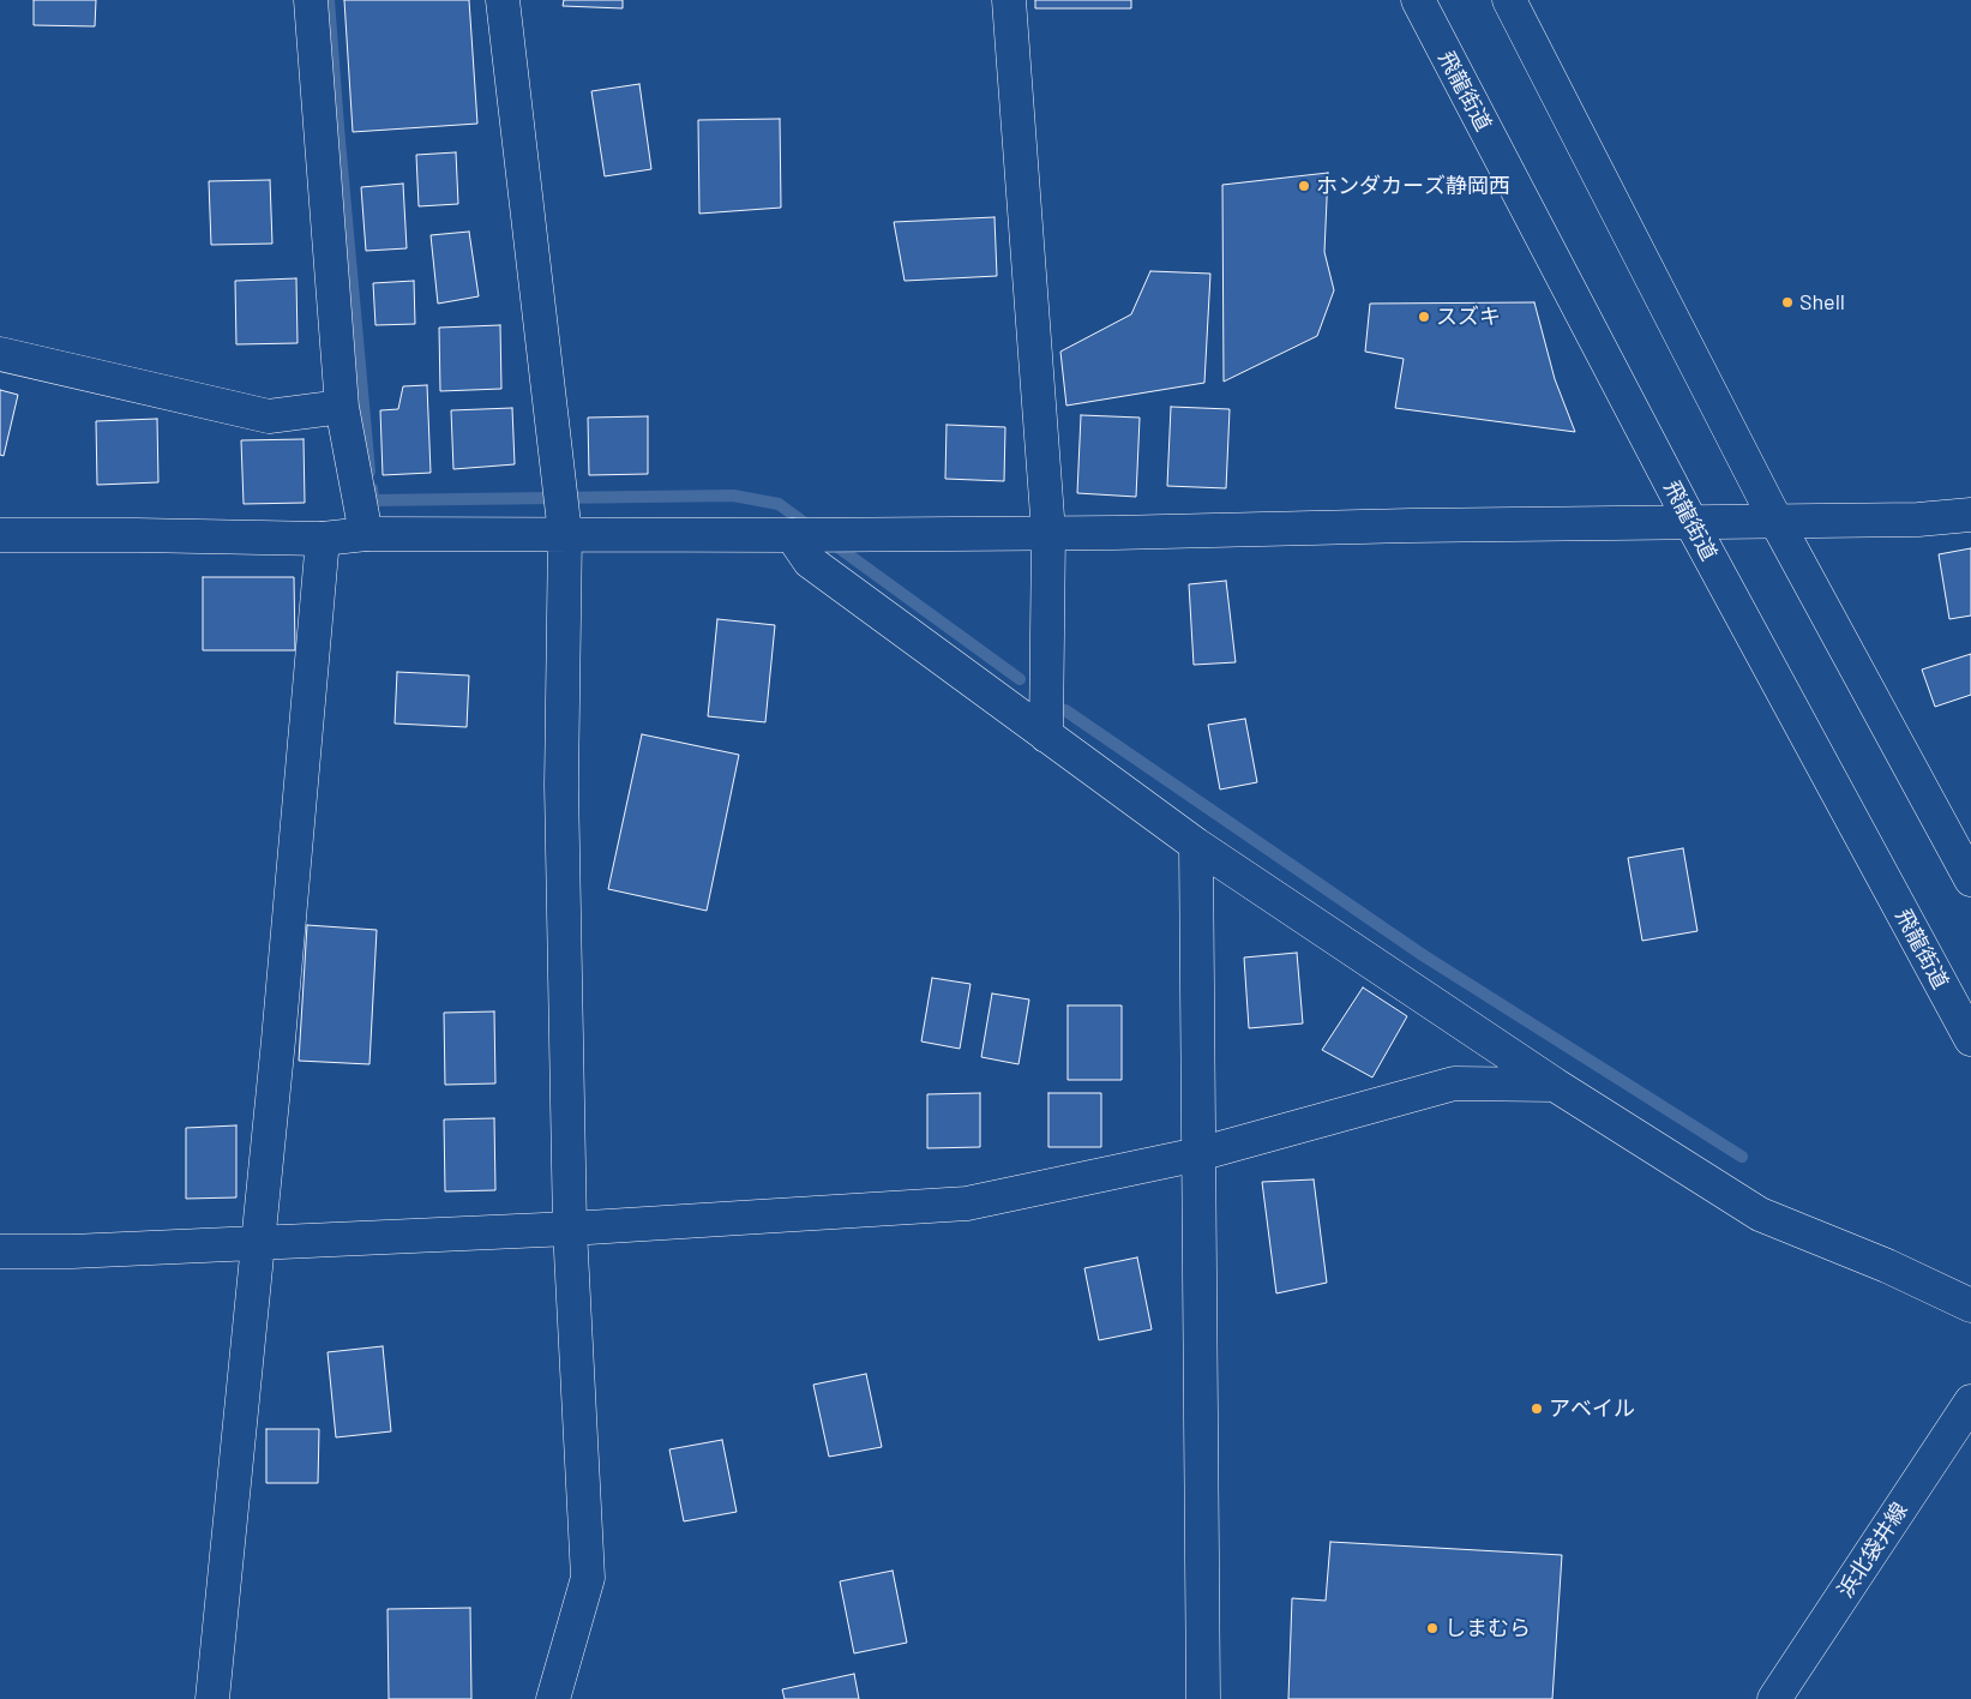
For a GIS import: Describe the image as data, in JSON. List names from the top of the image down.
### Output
{
  "streets": {
    "main road": ["飛龍街道", "浜北袋井線"]
  },
  "places": [
    "ホンダカーズ静岡西",
    "Shell",
    "スズキ",
    "アベイル",
    "しまむら"
  ]
}
